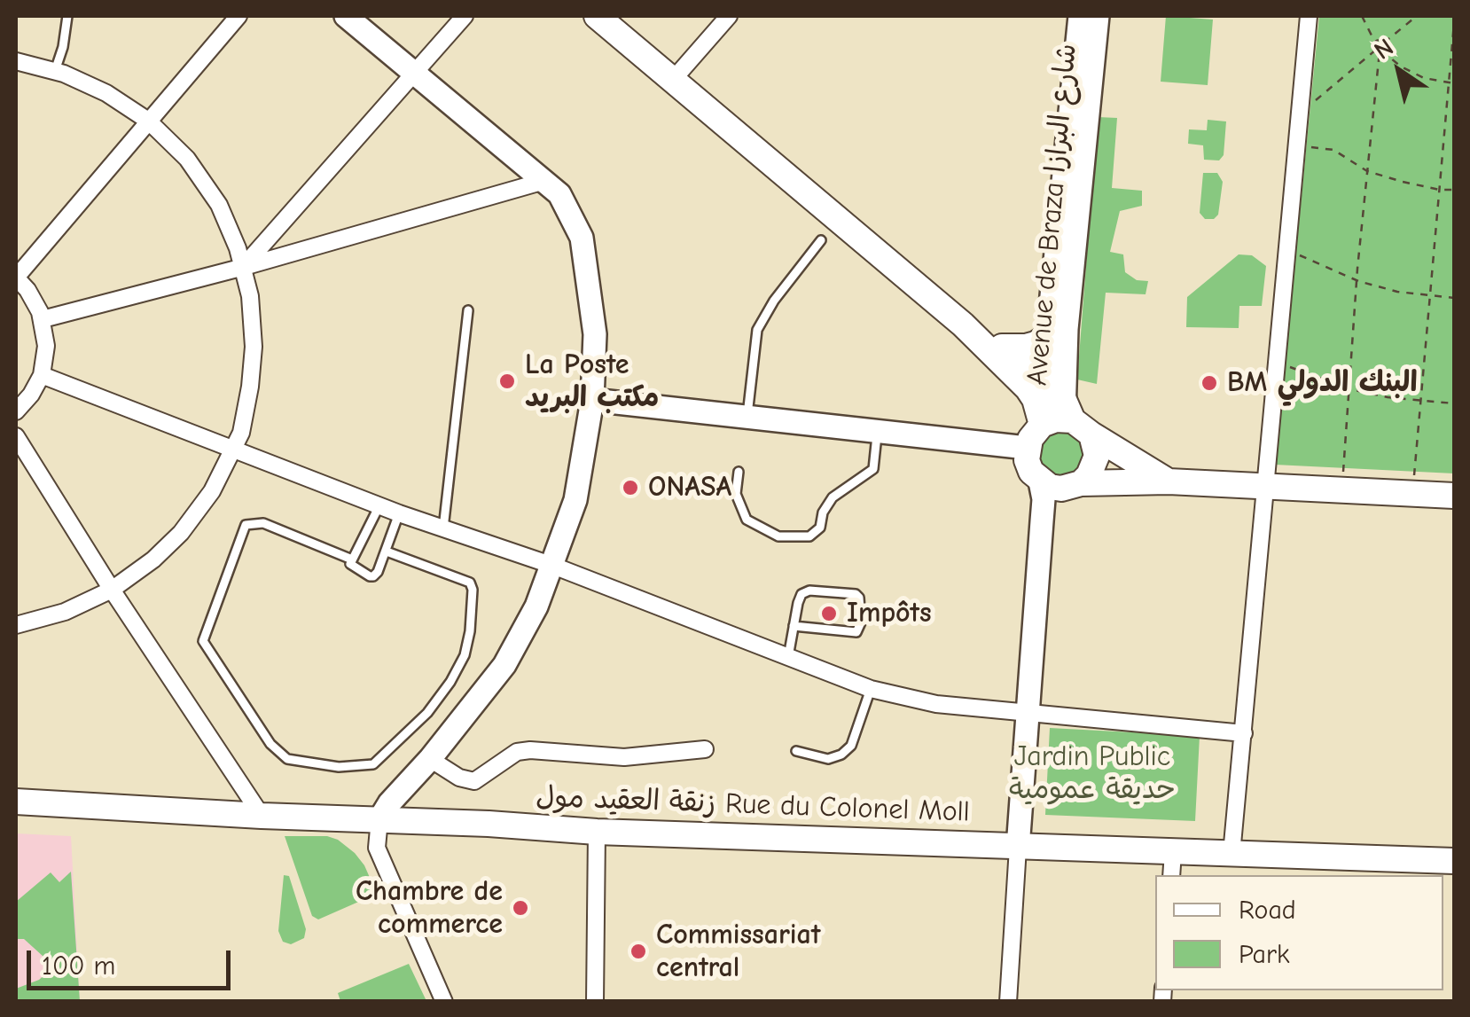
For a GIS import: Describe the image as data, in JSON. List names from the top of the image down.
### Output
{
  "streets": {
    "main road": ["زنقة العقيد مول Rue du Colonel Moll"],
    "street": ["Avenue de Braza شارع البرازا"]
  },
  "parks": ["Jardin Public حديقة عمومية"],
  "places": [
    "La Poste مكتب البريد",
    "BM البنك الدولي",
    "ONASA",
    "Impôts",
    "Chambre de commerce",
    "Commissariat central"
  ],
  "legend": ["Road", "Park"],
  "scale_bar": "100 m",
  "north": "top left"
}
